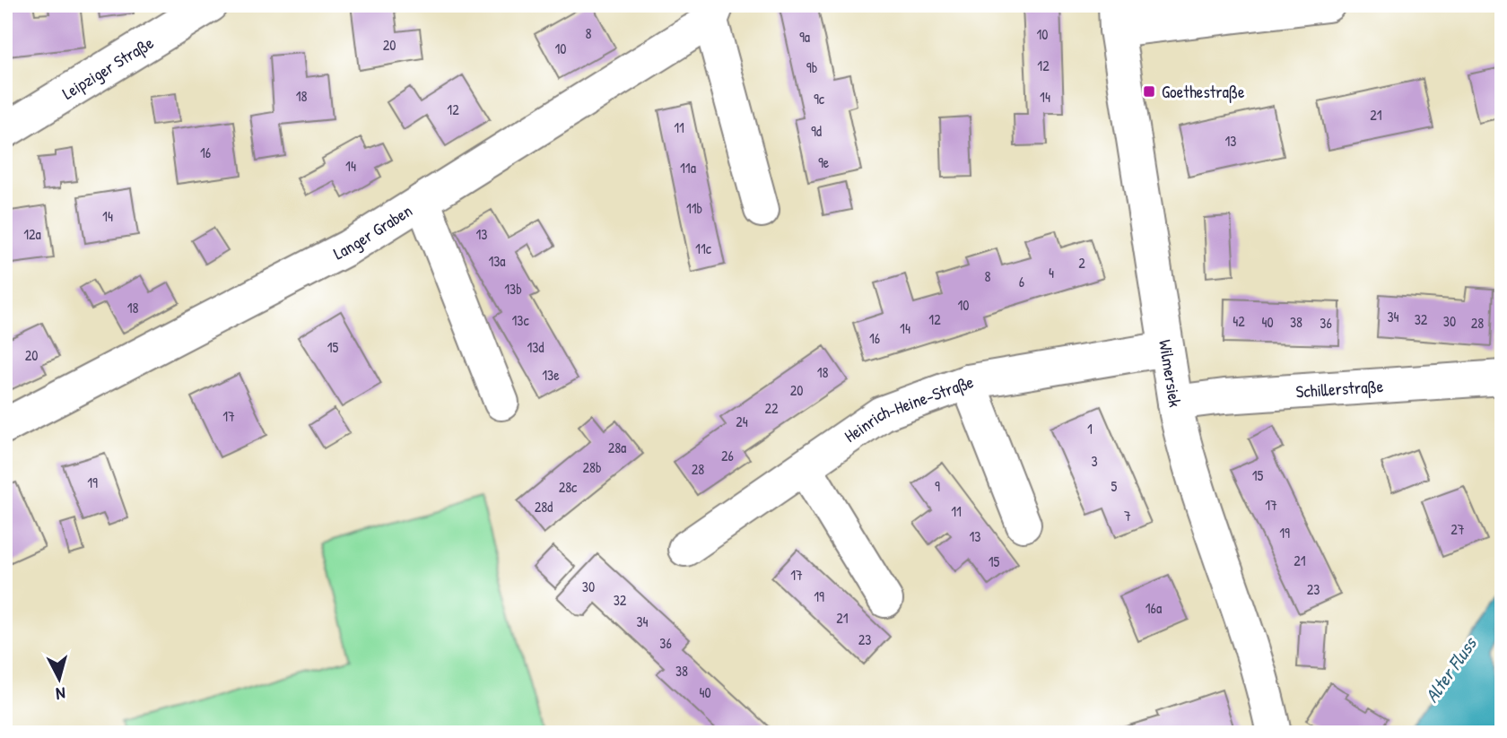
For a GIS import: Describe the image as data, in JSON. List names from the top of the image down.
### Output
{
  "streets": {
    "street": [
      "Leipziger Straße",
      "Langer Graben",
      "Wilmersiek",
      "Schillerstraße",
      "Heinrich-Heine-Straße"
    ]
  },
  "crossings": [
    ["Wilmersiek", "Schillerstraße"],
    ["Wilmersiek", "Heinrich-Heine-Straße"]
  ],
  "water": ["Alter Fluss"],
  "places": {
    "transit": ["Goethestraße"]
  },
  "house_numbers": [
    "8",
    "10",
    "9a",
    "20",
    "10",
    "12",
    "9b",
    "18",
    "14",
    "9c",
    "12",
    "21",
    "11",
    "9d",
    "13",
    "16",
    "9e",
    "14",
    "11a",
    "11b",
    "14",
    "12a",
    "13",
    "11c",
    "13a",
    "2",
    "4",
    "8",
    "6",
    "13b",
    "10",
    "18",
    "34",
    "12",
    "32",
    "13c",
    "42",
    "30",
    "40",
    "38",
    "36",
    "28",
    "14",
    "16",
    "15",
    "13d",
    "20",
    "18",
    "13e",
    "20",
    "22",
    "17",
    "24",
    "1",
    "28a",
    "26",
    "3",
    "28b",
    "28",
    "15",
    "19",
    "9",
    "5",
    "28c",
    "17",
    "28d",
    "11",
    "7",
    "27",
    "19",
    "13",
    "21",
    "15",
    "17",
    "30",
    "23",
    "19",
    "32",
    "16a",
    "21",
    "34",
    "23",
    "36",
    "38",
    "40"
  ],
  "north": "bottom"
}
